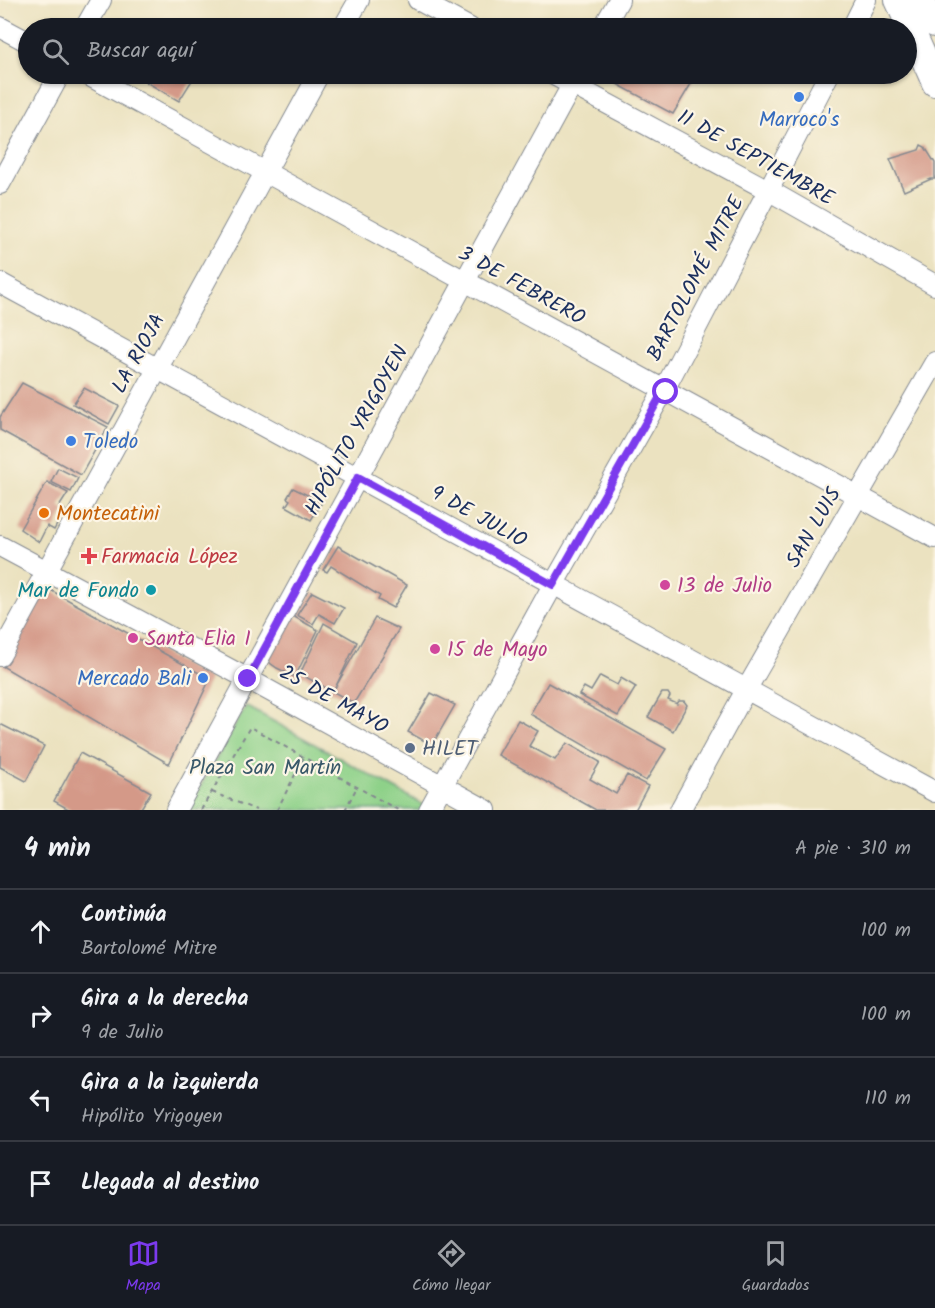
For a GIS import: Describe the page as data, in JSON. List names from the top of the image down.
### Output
{
  "streets": {
    "street": [
      "11 DE SEPTIEMBRE",
      "BARTOLOMÉ MITRE",
      "3 DE FEBRERO",
      "LA RIOJA",
      "HIPÓLITO YRIGOYEN",
      "9 DE JULIO",
      "SAN LUIS",
      "25 DE MAYO"
    ]
  },
  "crossings": [
    ["11 DE SEPTIEMBRE", "BARTOLOMÉ MITRE"],
    ["BARTOLOMÉ MITRE", "3 DE FEBRERO"],
    ["BARTOLOMÉ MITRE", "9 DE JULIO"],
    ["BARTOLOMÉ MITRE", "25 DE MAYO"],
    ["3 DE FEBRERO", "LA RIOJA"],
    ["3 DE FEBRERO", "HIPÓLITO YRIGOYEN"],
    ["3 DE FEBRERO", "SAN LUIS"],
    ["LA RIOJA", "9 DE JULIO"],
    ["LA RIOJA", "25 DE MAYO"],
    ["HIPÓLITO YRIGOYEN", "9 DE JULIO"],
    ["HIPÓLITO YRIGOYEN", "25 DE MAYO"],
    ["9 DE JULIO", "SAN LUIS"]
  ],
  "parks": ["Plaza San Martín"],
  "places": {
    "other": [
      "Marroco's",
      "Toledo",
      "Montecatini",
      "13 de Julio",
      "Mar de Fondo",
      "Santa Elia I",
      "15 de Mayo",
      "Mercado Bali",
      "HILET"
    ],
    "health": ["Farmacia López"]
  },
  "page": {
    "search": "Buscar aquí",
    "heading": ["4 min", "A pie · 310 m"],
    "list": [
      ["Continúa", "Bartolomé Mitre", "100 m"],
      ["Gira a la derecha", "9 de Julio", "100 m"],
      ["Gira a la izquierda", "Hipólito Yrigoyen", "110 m"],
      "Llegada al destino"
    ],
    "nav": ["Mapa", "Cómo llegar", "Guardados"]
  }
}
